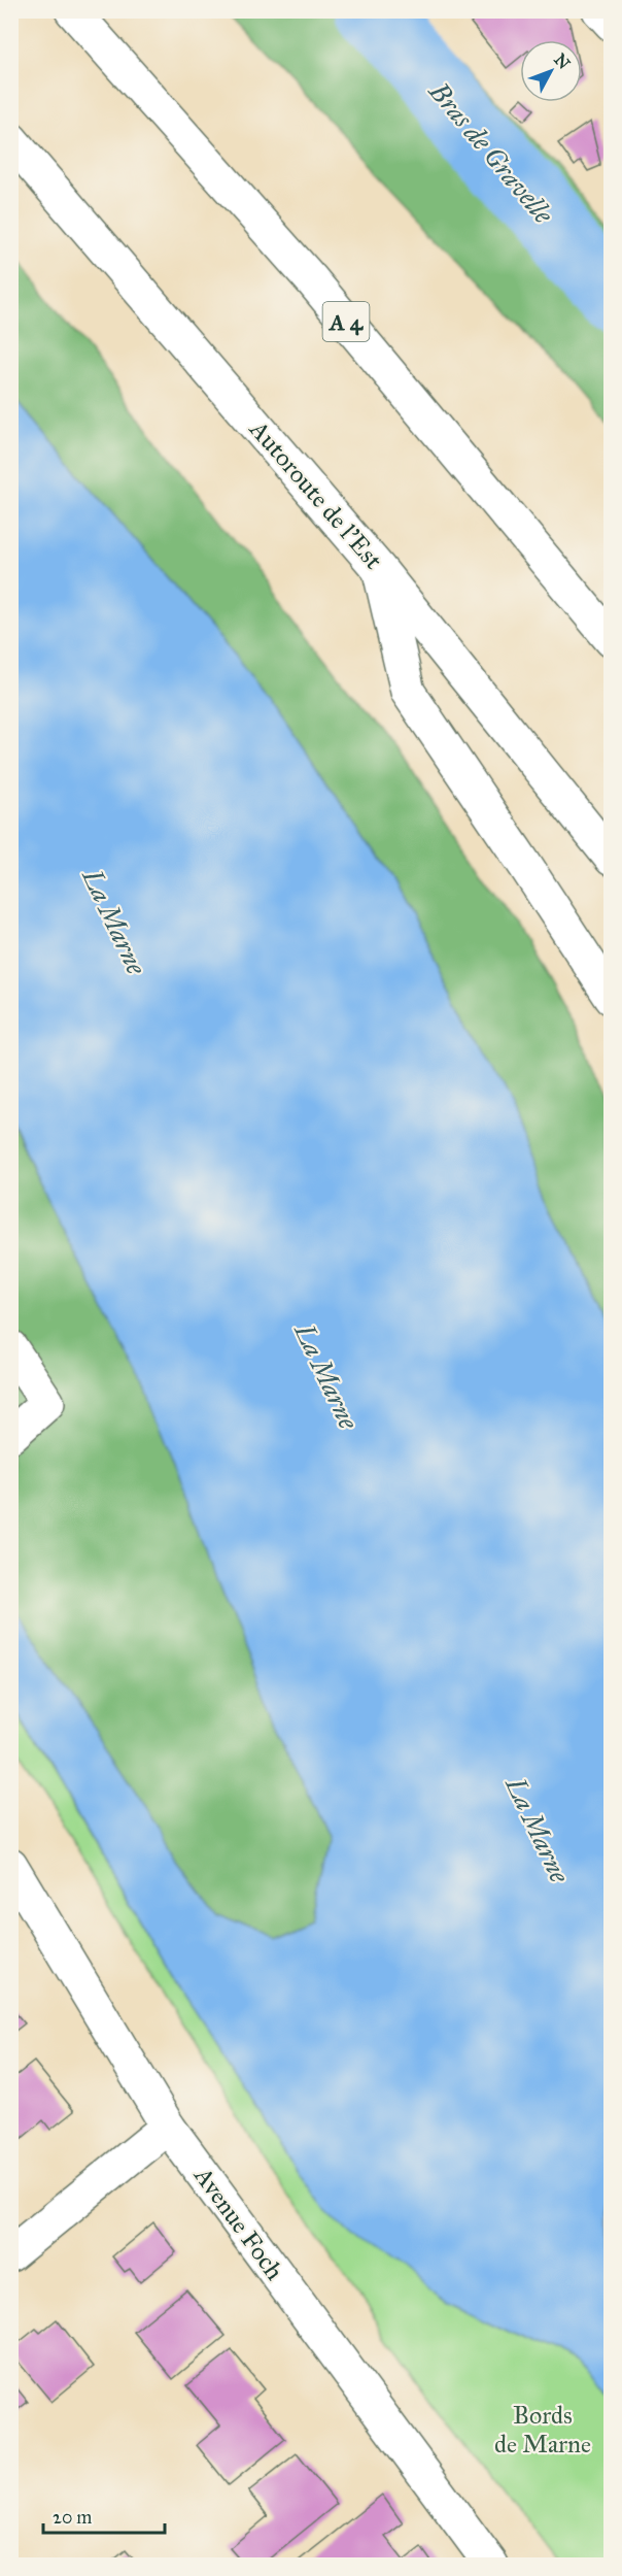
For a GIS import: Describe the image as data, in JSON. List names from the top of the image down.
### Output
{
  "streets": {
    "main road": ["A 4", "Autoroute de l’Est", "Avenue Foch"]
  },
  "water": ["Bras de Gravelle", "La Marne"],
  "parks": ["Bords de Marne"],
  "scale_bar": "20 m",
  "north": "top right"
}
